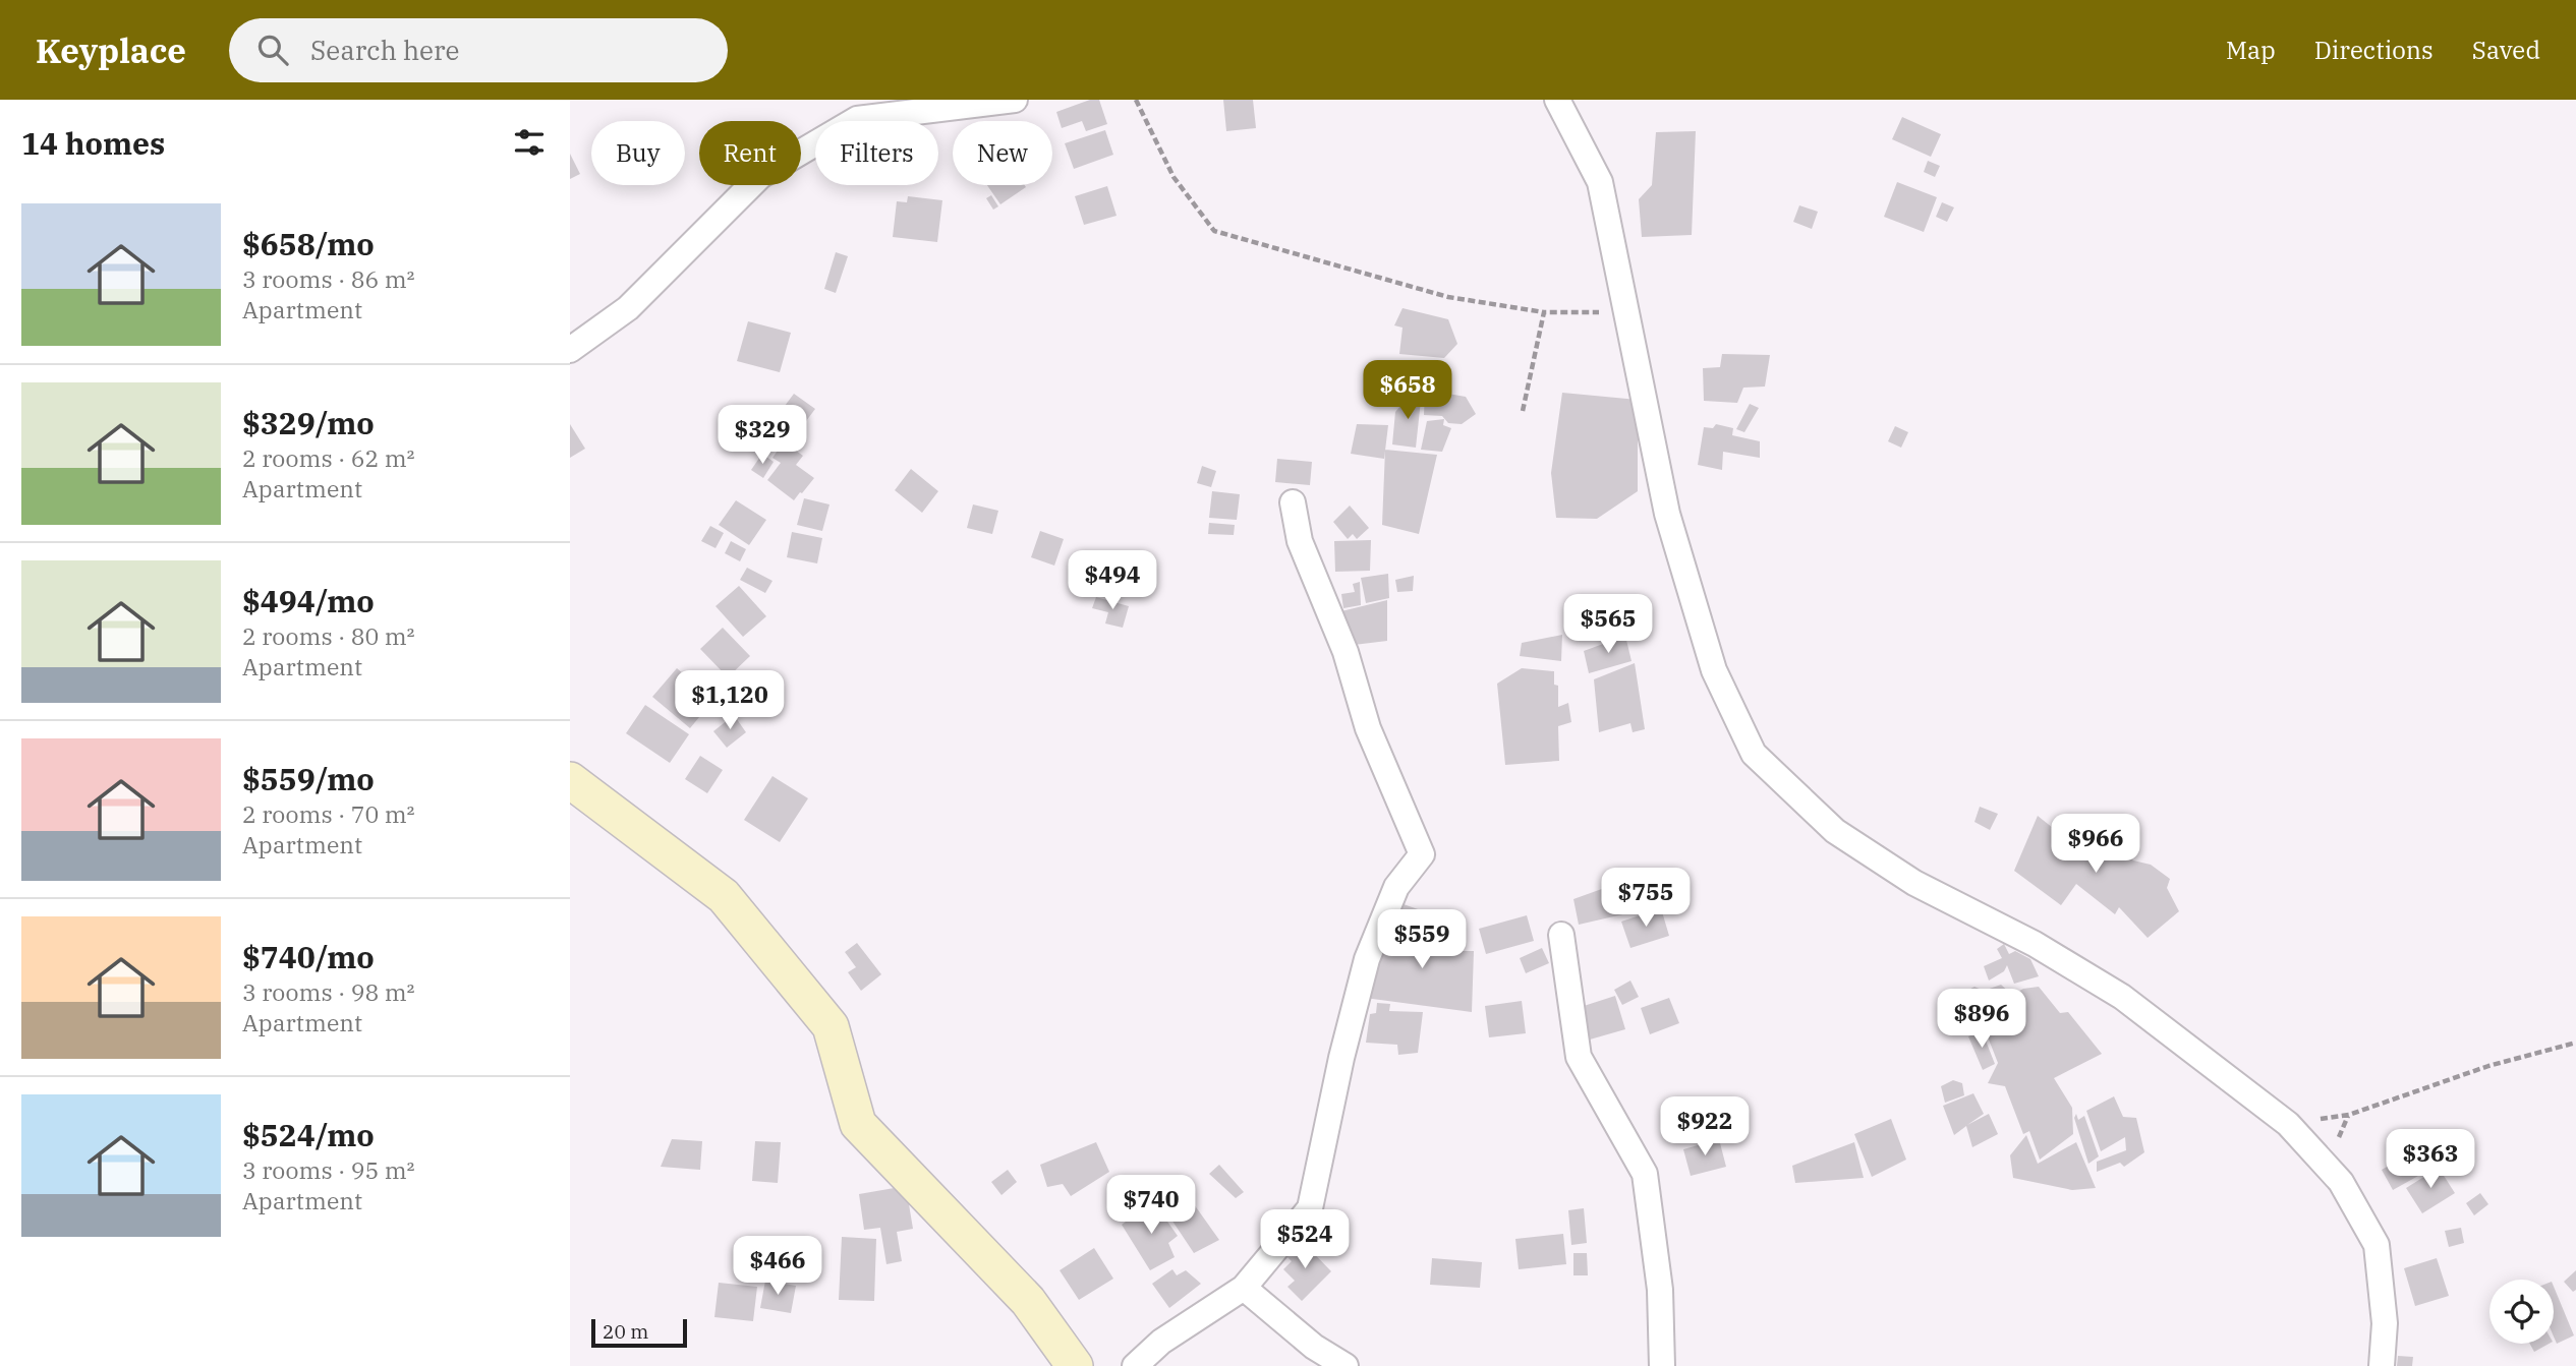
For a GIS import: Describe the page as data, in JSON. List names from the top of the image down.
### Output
{
  "scale_bar": "20 m",
  "page": {
    "header": "Keyplace",
    "search": "Search here",
    "nav": ["Map", "Directions", "Saved"],
    "heading": "14 homes",
    "chip": [
      "Buy",
      "Rent",
      "Filters",
      "New"
    ],
    "list": [
      {
        "name": "$658/mo",
        "note": "3 rooms · 86 m² · Apartment"
      },
      {
        "name": "$329/mo",
        "note": "2 rooms · 62 m² · Apartment"
      },
      {
        "name": "$494/mo",
        "note": "2 rooms · 80 m² · Apartment"
      },
      {
        "name": "$559/mo",
        "note": "2 rooms · 70 m² · Apartment"
      },
      {
        "name": "$740/mo",
        "note": "3 rooms · 98 m² · Apartment"
      },
      {
        "name": "$524/mo",
        "note": "3 rooms · 95 m² · Apartment"
      }
    ],
    "price": [
      "$658",
      "$329",
      "$494",
      "$565",
      "$1,120",
      "$966",
      "$755",
      "$559",
      "$896",
      "$922",
      "$363",
      "$740",
      "$524",
      "$466"
    ],
    "scale": "20 m"
  }
}
